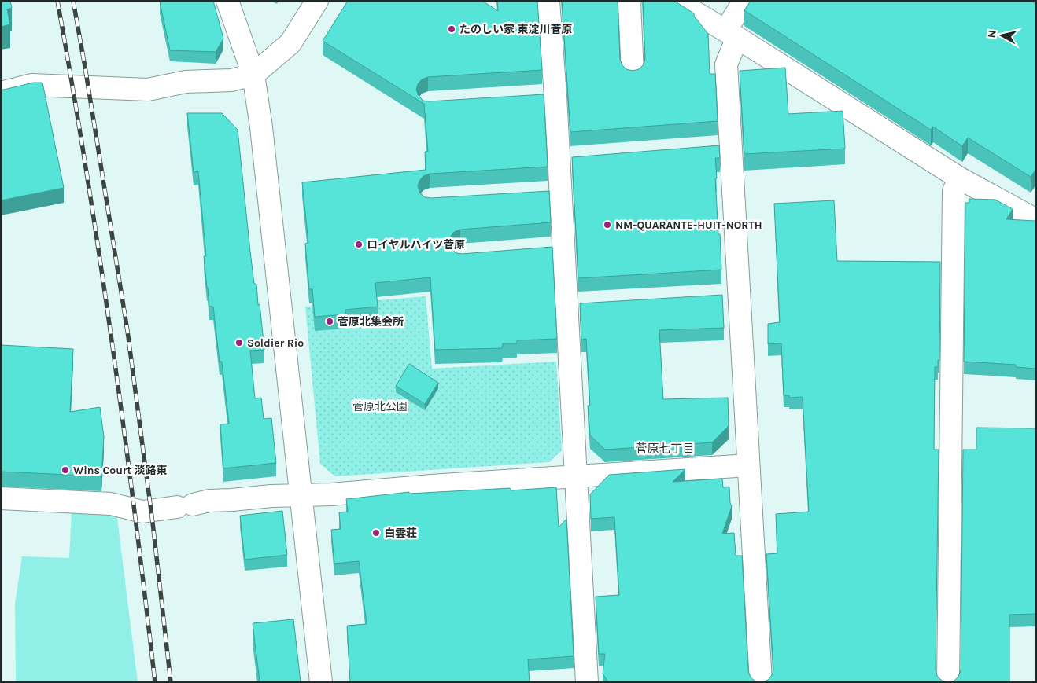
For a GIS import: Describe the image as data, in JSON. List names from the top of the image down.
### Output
{
  "districts": ["菅原七丁目"],
  "parks": ["菅原北公園"],
  "places": [
    "たのしい家 東淀川菅原",
    "NM-QUARANTE-HUIT-NORTH",
    "ロイヤルハイツ菅原",
    "菅原北集会所",
    "Soldier Rio",
    "Wins Court 淡路東",
    "白雲荘"
  ],
  "north": "left"
}
